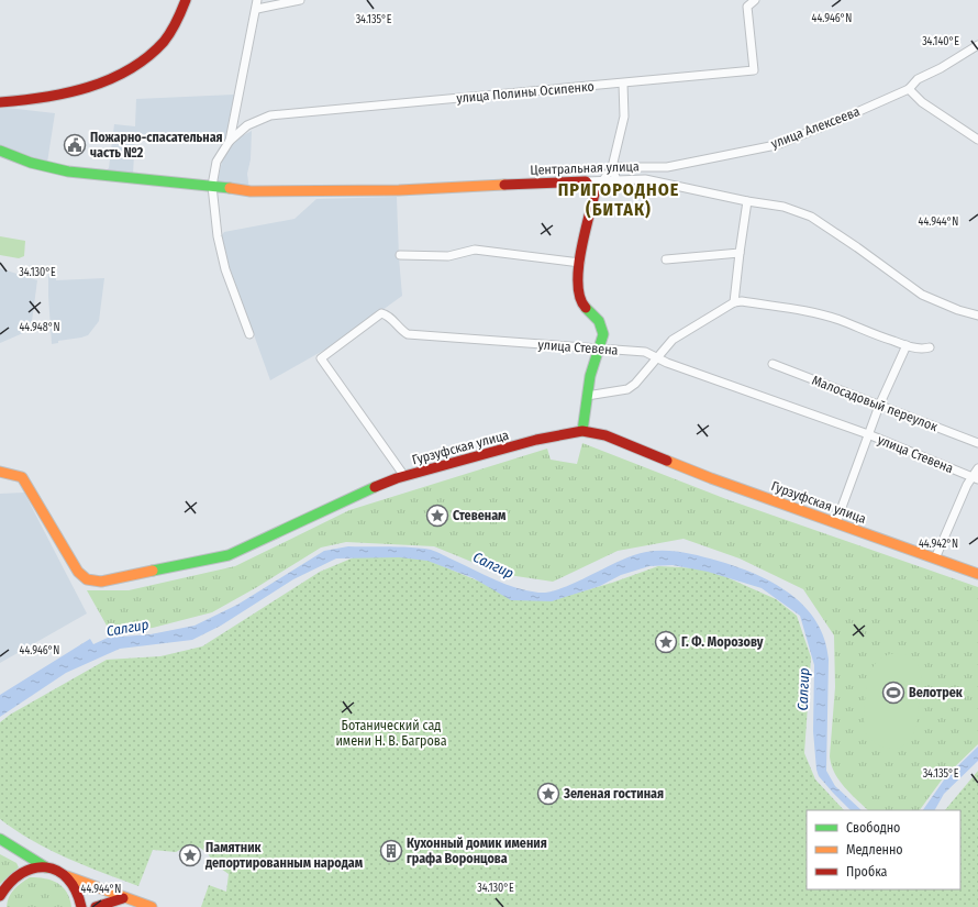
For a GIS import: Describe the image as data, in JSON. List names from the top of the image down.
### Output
{
  "streets": {
    "main road": ["Центральная улица", "Гурзуфская улица"],
    "street": [
      "улица Полины Осипенко",
      "улица Алексеева",
      "улица Стевена",
      "Малосадовый переулок"
    ]
  },
  "crossings": [
    ["улица Стевена", "Гурзуфская улица"]
  ],
  "districts": ["ПРИГОРОДНОЕ (БИТАК)"],
  "water": ["Салгир"],
  "parks": ["Ботанический сад имени Н. В. Багрова"],
  "places": {
    "public building": ["Пожарно-спасательная часть №2"],
    "place": [
      "Стевенам",
      "Г. Ф. Морозову",
      "Зеленая гостиная",
      "Памятник депортированным народам"
    ],
    "sports": ["Велотрек"],
    "building": ["Кухонный домик имения графа Воронцова"]
  },
  "legend": ["Свободно", "Медленно", "Пробка"],
  "coordinates": [
    "44.946°N",
    "34.135°E",
    "34.140°E",
    "44.944°N",
    "34.130°E",
    "44.948°N",
    "44.942°N"
  ]
}
